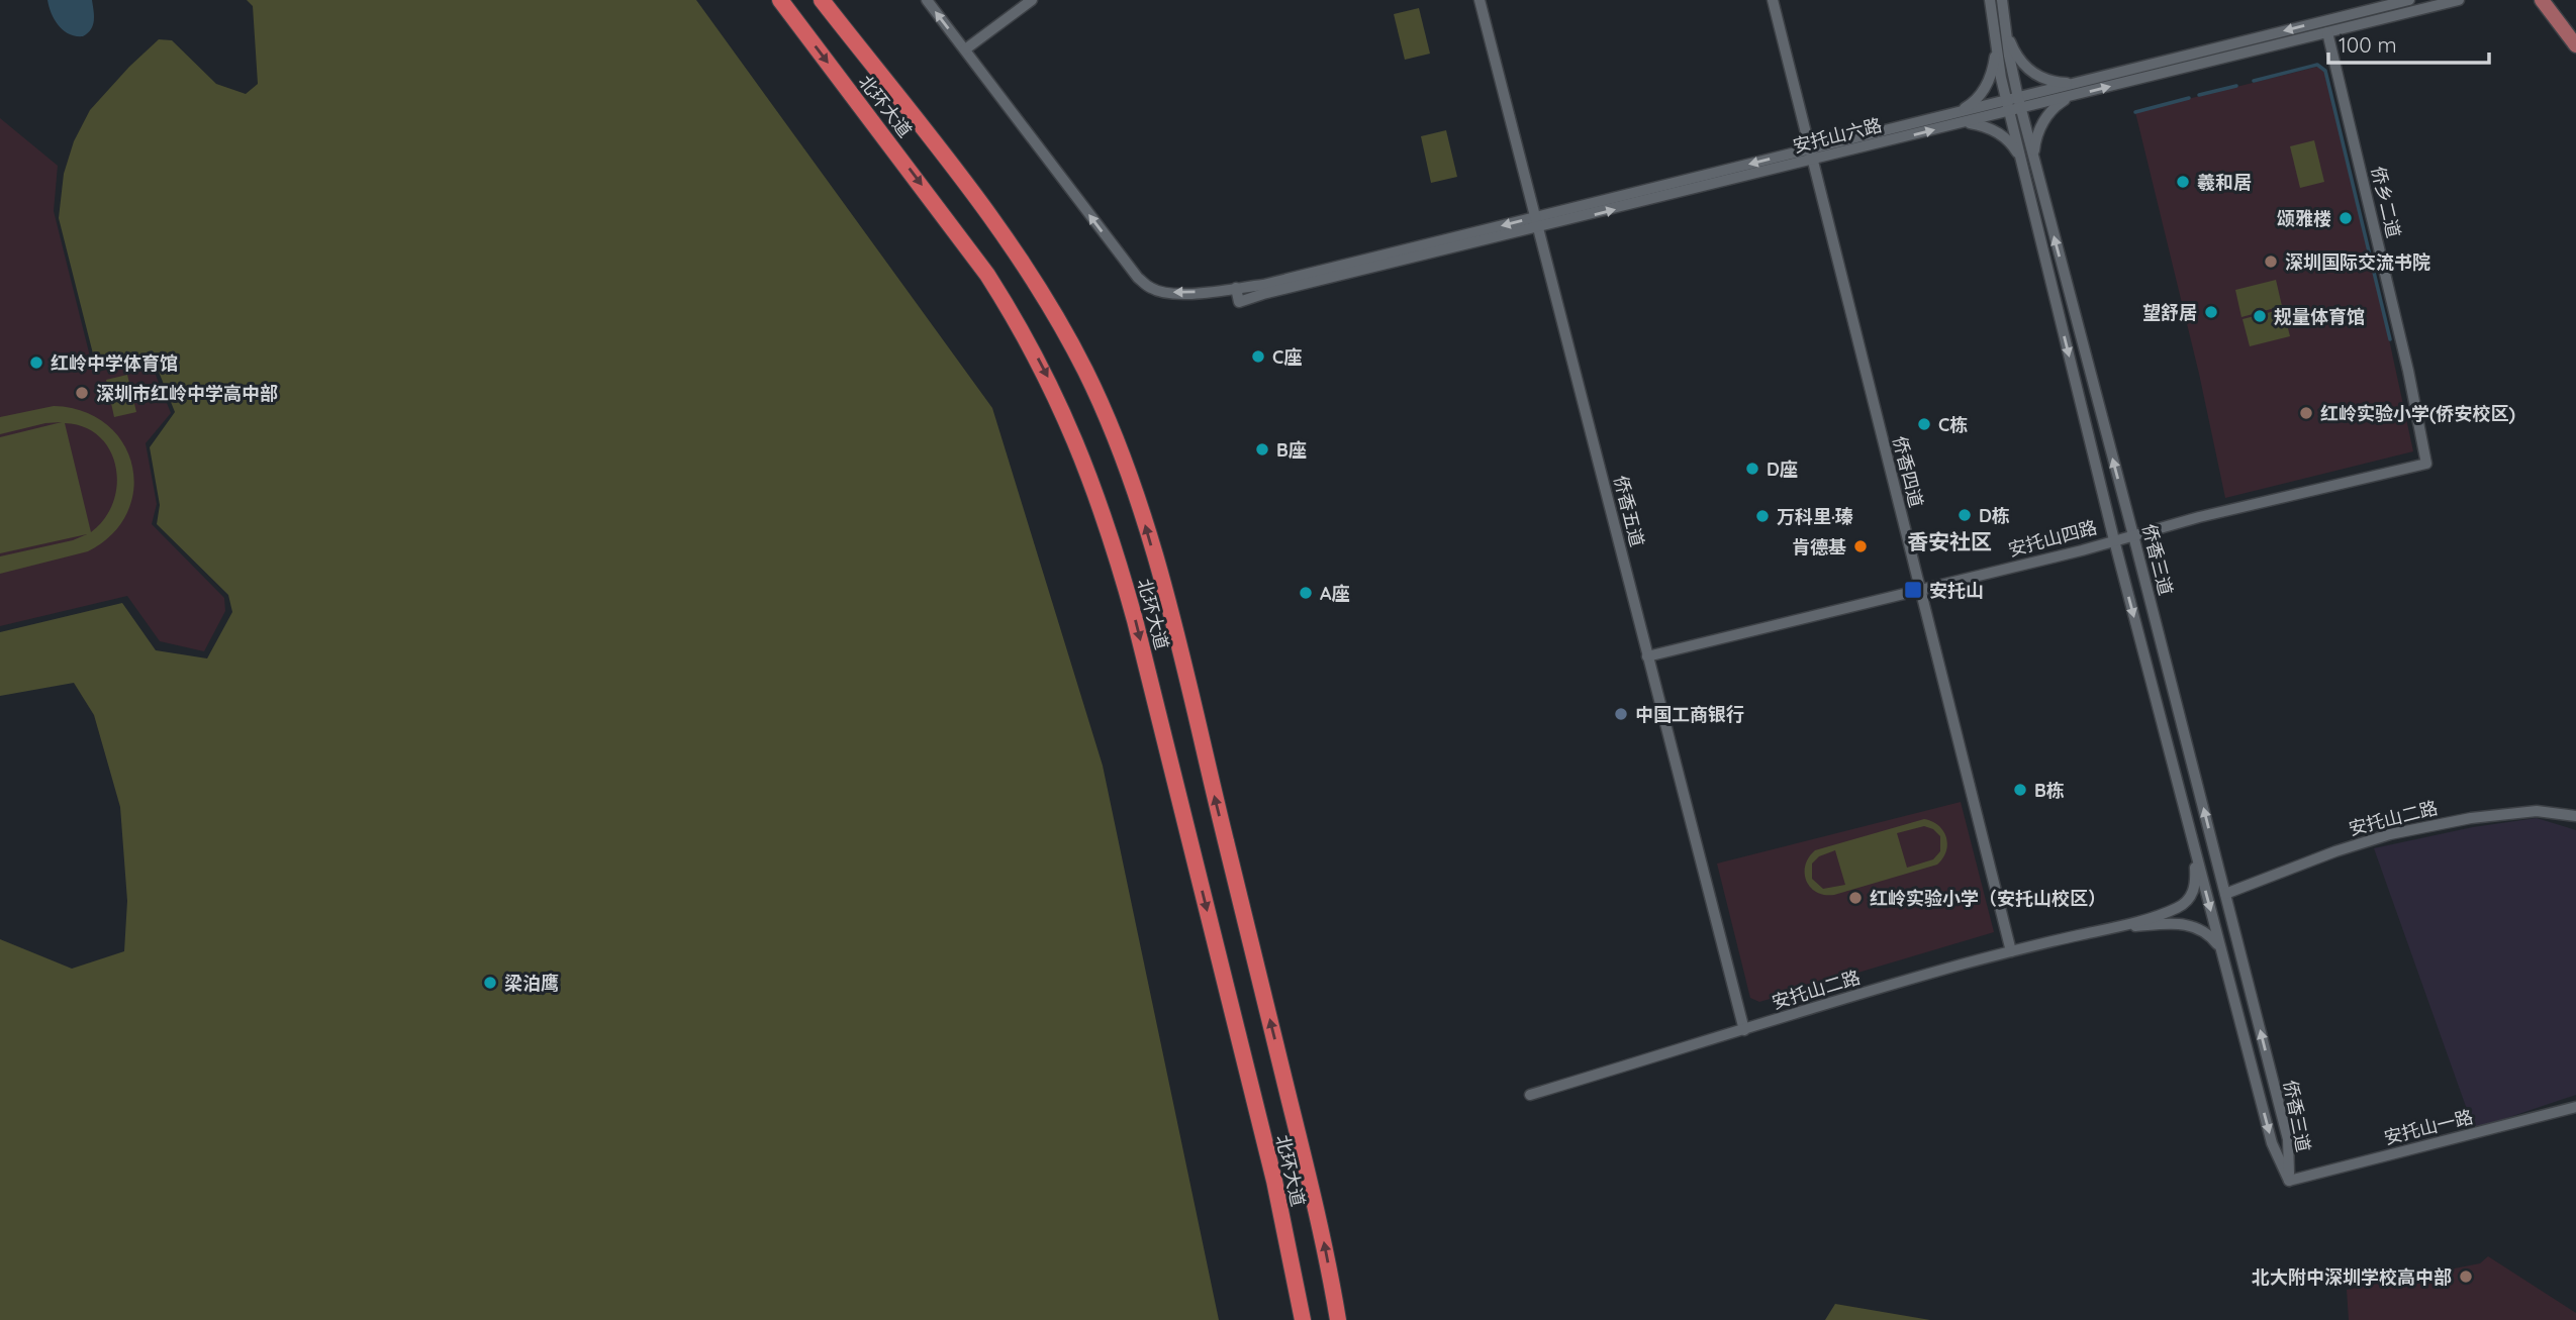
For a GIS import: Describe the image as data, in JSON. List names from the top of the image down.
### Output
{
  "streets": {
    "highway": ["北环大道"],
    "street": [
      "安托山六路",
      "侨乡二道",
      "侨香四道",
      "侨香五道",
      "安托山四路",
      "侨香三道",
      "安托山二路",
      "安托山一路"
    ]
  },
  "crossings": [
    ["安托山六路", "侨乡二道"],
    ["安托山六路", "侨香四道"],
    ["安托山六路", "侨香五道"],
    ["安托山六路", "侨香三道"],
    ["侨乡二道", "安托山四路"],
    ["侨香四道", "安托山四路"],
    ["侨香四道", "安托山二路"],
    ["侨香五道", "安托山四路"],
    ["侨香五道", "安托山二路"],
    ["安托山四路", "侨香三道"],
    ["侨香三道", "安托山二路"],
    ["侨香三道", "安托山一路"]
  ],
  "districts": ["香安社区"],
  "places": {
    "other": [
      "羲和居",
      "颂雅楼",
      "深圳国际交流书院",
      "望舒居",
      "规量体育馆",
      "C座",
      "红岭中学体育馆",
      "深圳市红岭中学高中部",
      "红岭实验小学(侨安校区)",
      "C栋",
      "B座",
      "D座",
      "D栋",
      "万科里·瑧",
      "肯德基",
      "A座",
      "中国工商银行",
      "B栋",
      "红岭实验小学（安托山校区）",
      "梁泊鹰",
      "北大附中深圳学校高中部"
    ],
    "transit": ["安托山"]
  },
  "scale_bar": "100 m"
}
